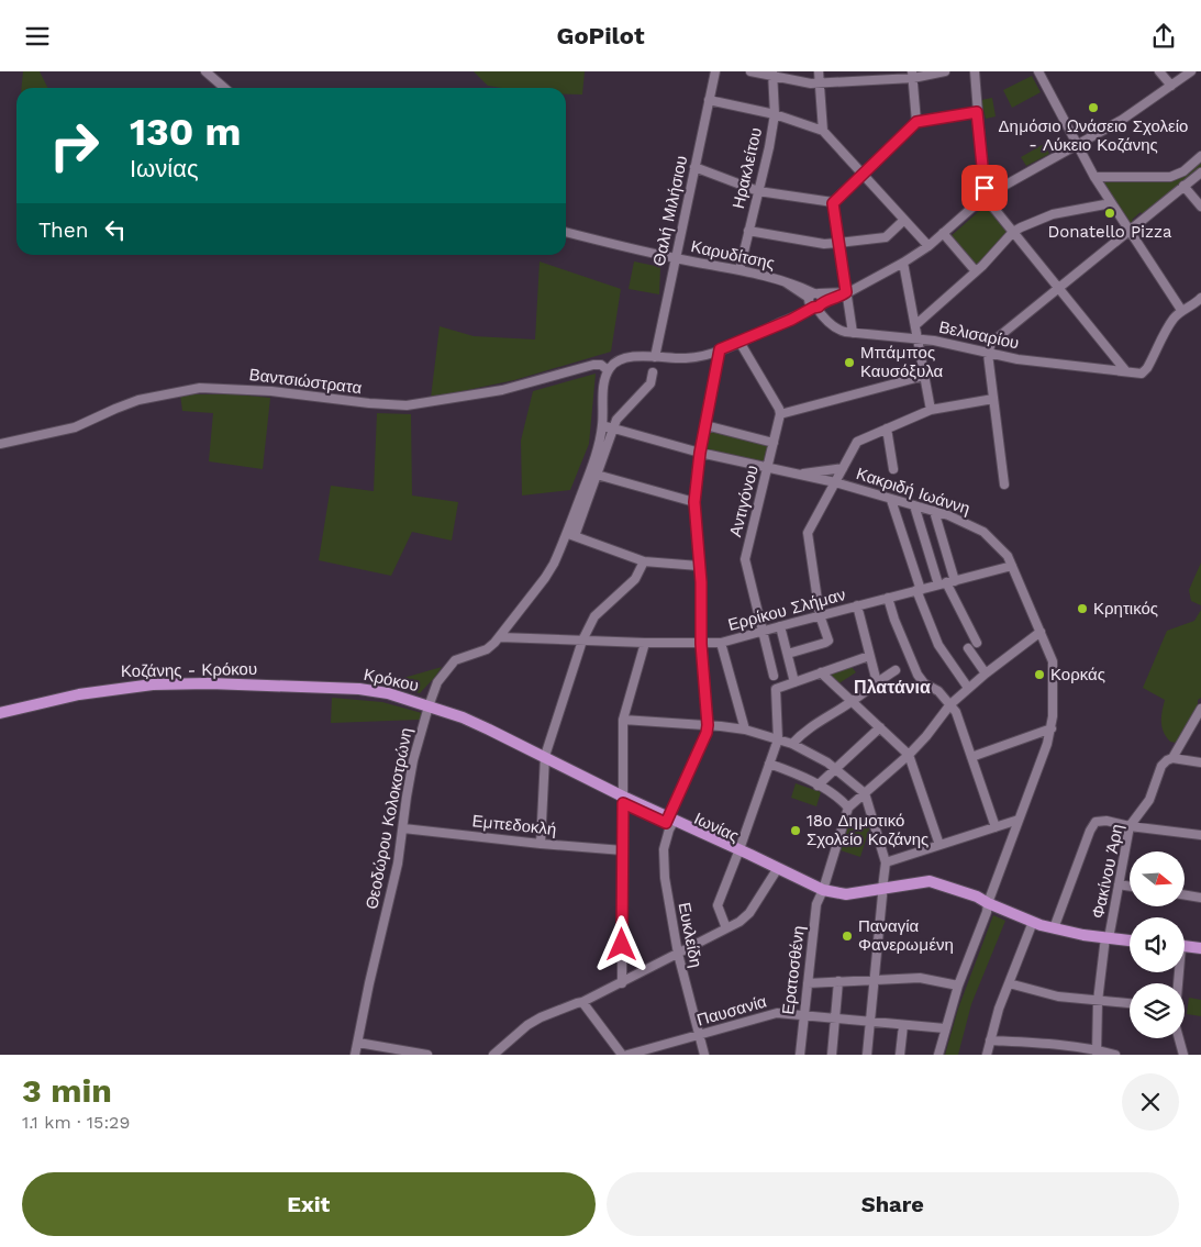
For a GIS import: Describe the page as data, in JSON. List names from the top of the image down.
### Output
{
  "streets": {
    "main road": ["Κοζάνης - Κρόκου", "Κρόκου", "Ιωνίας"],
    "street": [
      "Ηρακλείτου",
      "Θαλή Μιλήσιου",
      "Καρυδίτσης",
      "Βελισαρίου",
      "Βαντσιώστρατα",
      "Κακριδή Ιωάννη",
      "Αντιγόνου",
      "Ερρίκου Σλήμαν",
      "Θεοδώρου Κολοκοτρώνη",
      "Εμπεδοκλή",
      "Φακίνου Άρη",
      "Ευκλείδη",
      "Ερατοσθένη",
      "Παυσανία"
    ]
  },
  "crossings": [
    ["Ηρακλείτου", "Καρυδίτσης"],
    ["Θαλή Μιλήσιου", "Καρυδίτσης"],
    ["Καρυδίτσης", "Βελισαρίου"],
    ["Βαντσιώστρατα", "Θεοδώρου Κολοκοτρώνη"],
    ["Κακριδή Ιωάννη", "Αντιγόνου"],
    ["Κακριδή Ιωάννη", "Ερρίκου Σλήμαν"],
    ["Κακριδή Ιωάννη", "Θεοδώρου Κολοκοτρώνη"],
    ["Κακριδή Ιωάννη", "Ιωνίας"],
    ["Κακριδή Ιωάννη", "Παυσανία"],
    ["Αντιγόνου", "Ερρίκου Σλήμαν"],
    ["Ερρίκου Σλήμαν", "Θεοδώρου Κολοκοτρώνη"],
    ["Κοζάνης - Κρόκου", "Κρόκου"],
    ["Κρόκου", "Θεοδώρου Κολοκοτρώνη"],
    ["Κρόκου", "Ιωνίας"],
    ["Θεοδώρου Κολοκοτρώνη", "Εμπεδοκλή"],
    ["Θεοδώρου Κολοκοτρώνη", "Ιωνίας"],
    ["Ιωνίας", "Φακίνου Άρη"],
    ["Ιωνίας", "Ευκλείδη"],
    ["Ιωνίας", "Ερατοσθένη"],
    ["Ευκλείδη", "Παυσανία"],
    ["Ερατοσθένη", "Παυσανία"]
  ],
  "districts": ["Πλατάνια"],
  "places": [
    "Δημόσιο Ωνάσειο Σχολείο - Λύκειο Κοζάνης",
    "Donatello Pizza",
    "Μπάμπος Καυσόξυλα",
    "Κρητικός",
    "Κορκάς",
    "18ο Δημοτικό Σχολείο Κοζάνης",
    "Παναγία Φανερωμένη"
  ],
  "north": "right",
  "page": {
    "header": "GoPilot",
    "turn": ["130 m", "Ιωνίας"],
    "then": "Then",
    "heading": ["3 min", "1.1 km · 15:29"],
    "buttons": ["Exit", "Share"]
  }
}
